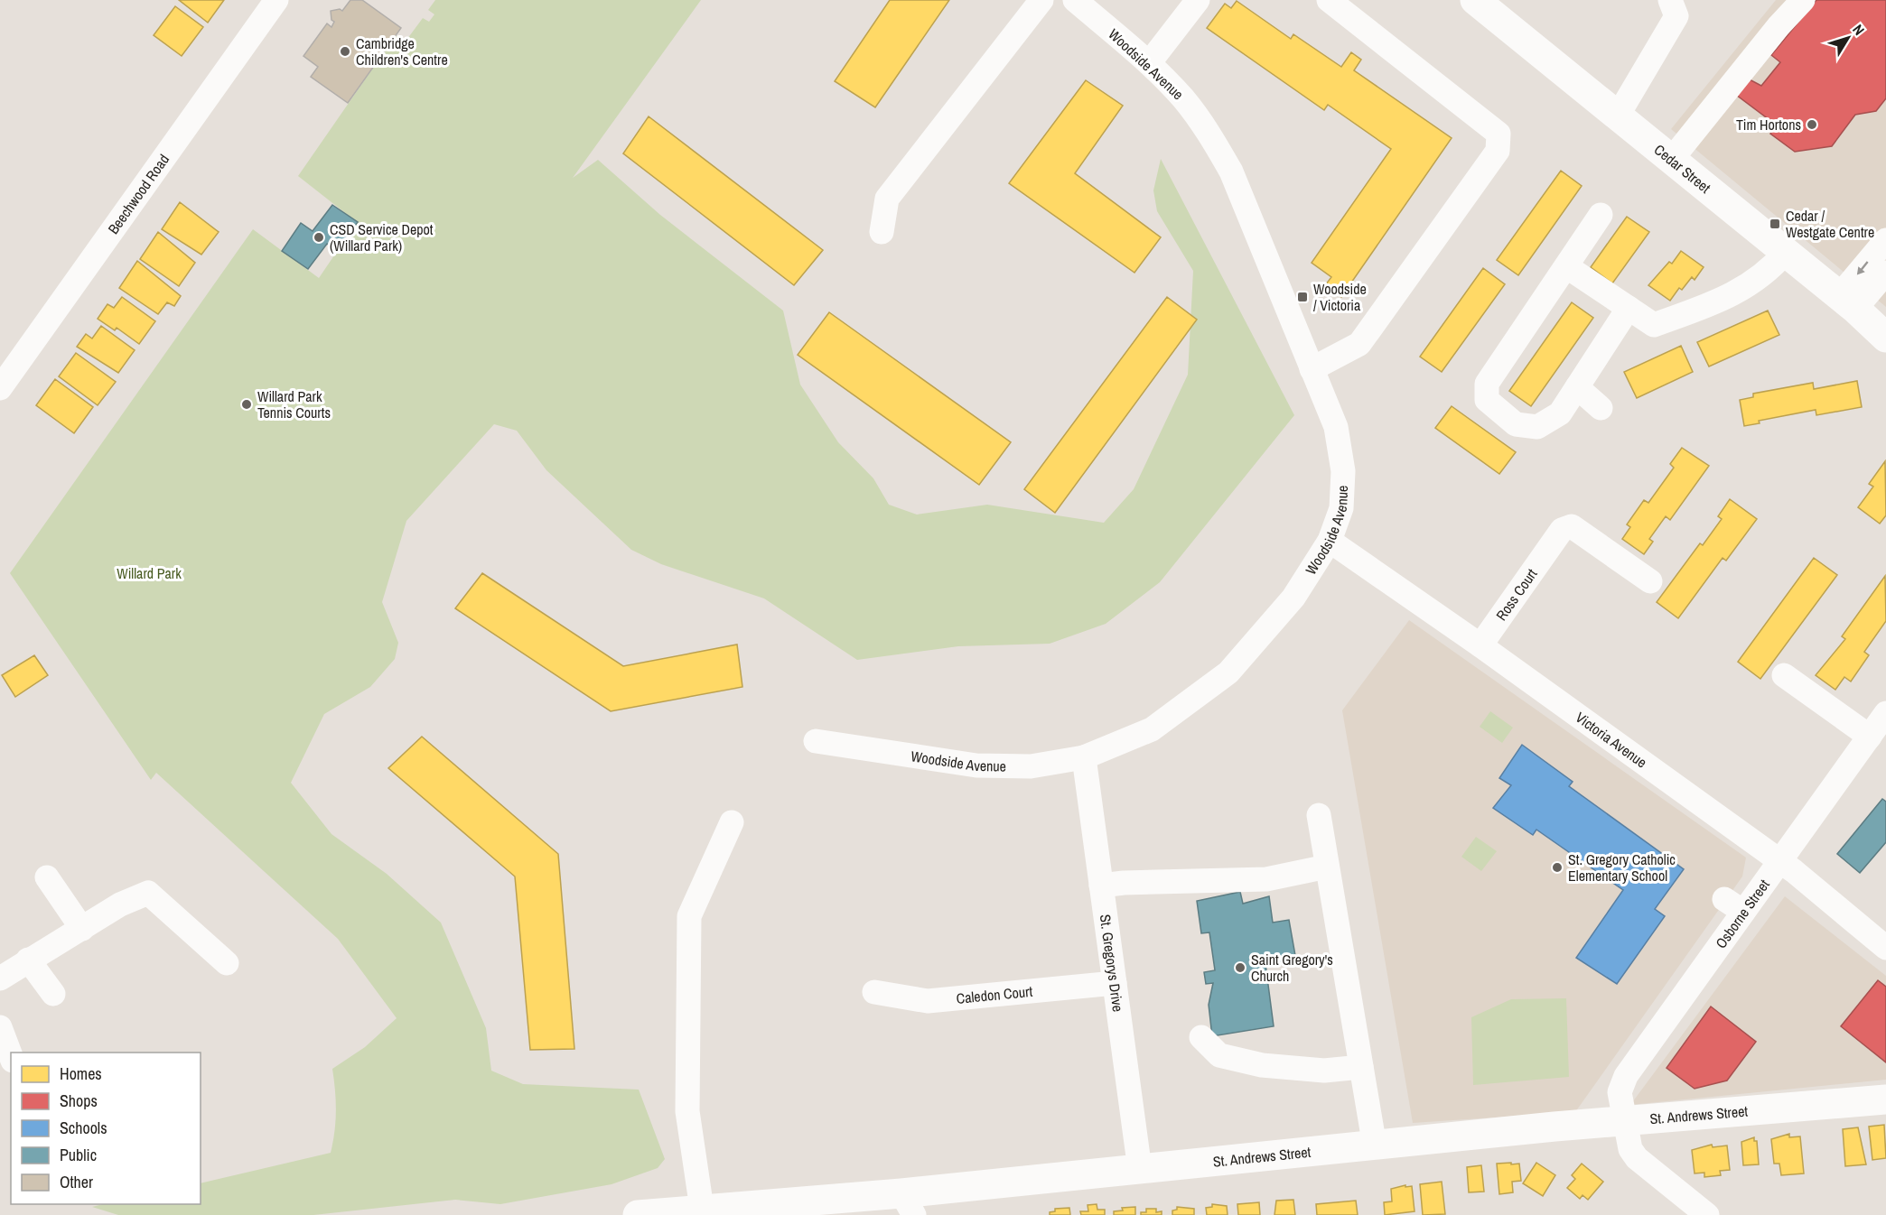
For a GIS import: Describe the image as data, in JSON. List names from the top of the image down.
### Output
{
  "streets": {
    "main road": ["Cedar Street", "St. Andrews Street"],
    "street": [
      "Woodside Avenue",
      "Beechwood Road",
      "Ross Court",
      "Victoria Avenue",
      "Osborne Street",
      "St. Gregorys Drive",
      "Caledon Court"
    ]
  },
  "crossings": [
    ["Woodside Avenue", "Victoria Avenue"],
    ["Woodside Avenue", "St. Gregorys Drive"],
    ["Ross Court", "Victoria Avenue"],
    ["Victoria Avenue", "Osborne Street"],
    ["Osborne Street", "St. Andrews Street"],
    ["St. Gregorys Drive", "Caledon Court"],
    ["St. Gregorys Drive", "St. Andrews Street"]
  ],
  "parks": ["Willard Park"],
  "places": {
    "other": [
      "Cambridge Children's Centre",
      "Tim Hortons",
      "CSD Service Depot (Willard Park)",
      "Willard Park Tennis Courts",
      "St. Gregory Catholic Elementary School",
      "Saint Gregory's Church"
    ],
    "transit": ["Cedar / Westgate Centre", "Woodside / Victoria"]
  },
  "legend": [
    "Homes",
    "Shops",
    "Schools",
    "Public",
    "Other"
  ],
  "north": "top right"
}
